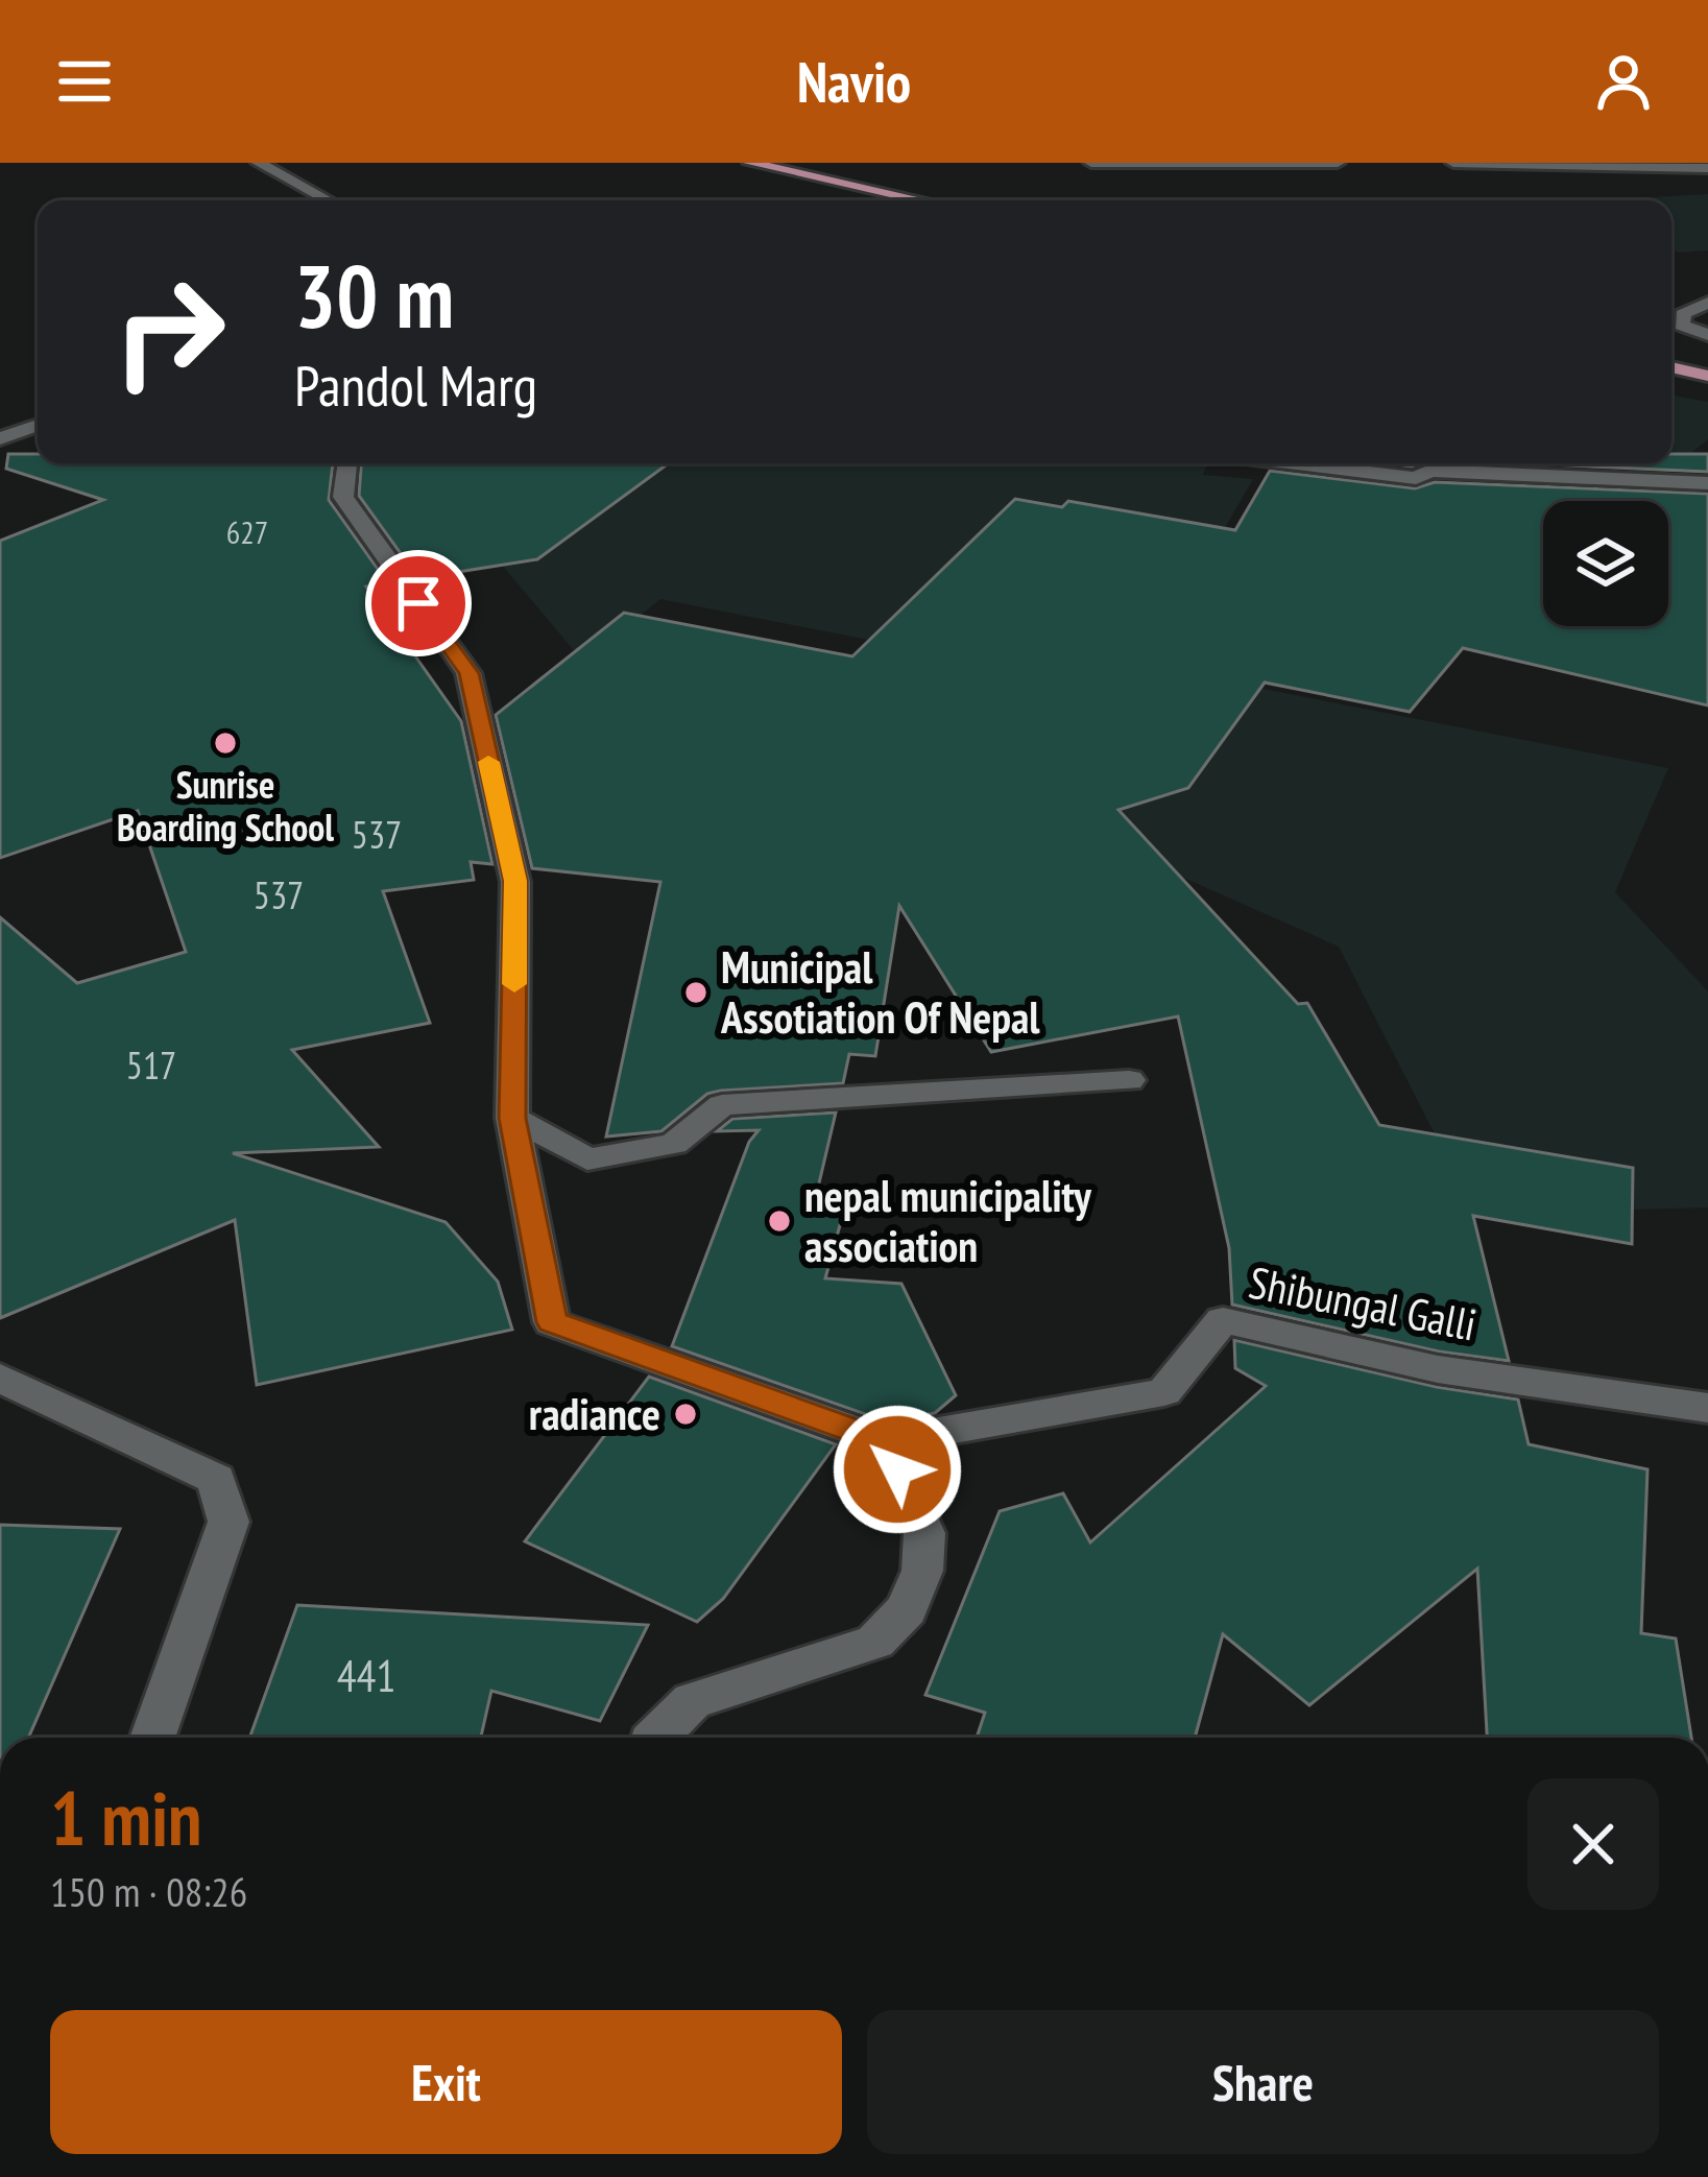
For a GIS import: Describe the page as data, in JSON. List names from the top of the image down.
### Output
{
  "streets": {
    "street": ["Shibungal Galli"]
  },
  "places": [
    "Sunrise Boarding School",
    "Municipal Assotiation Of Nepal",
    "nepal municipality association",
    "radiance"
  ],
  "house_numbers": [
    "627",
    "537",
    "537",
    "517",
    "441"
  ],
  "page": {
    "header": "Navio",
    "turn": ["30 m", "Pandol Marg"],
    "heading": ["1 min", "150 m · 08:26"],
    "buttons": ["Exit", "Share"]
  }
}
